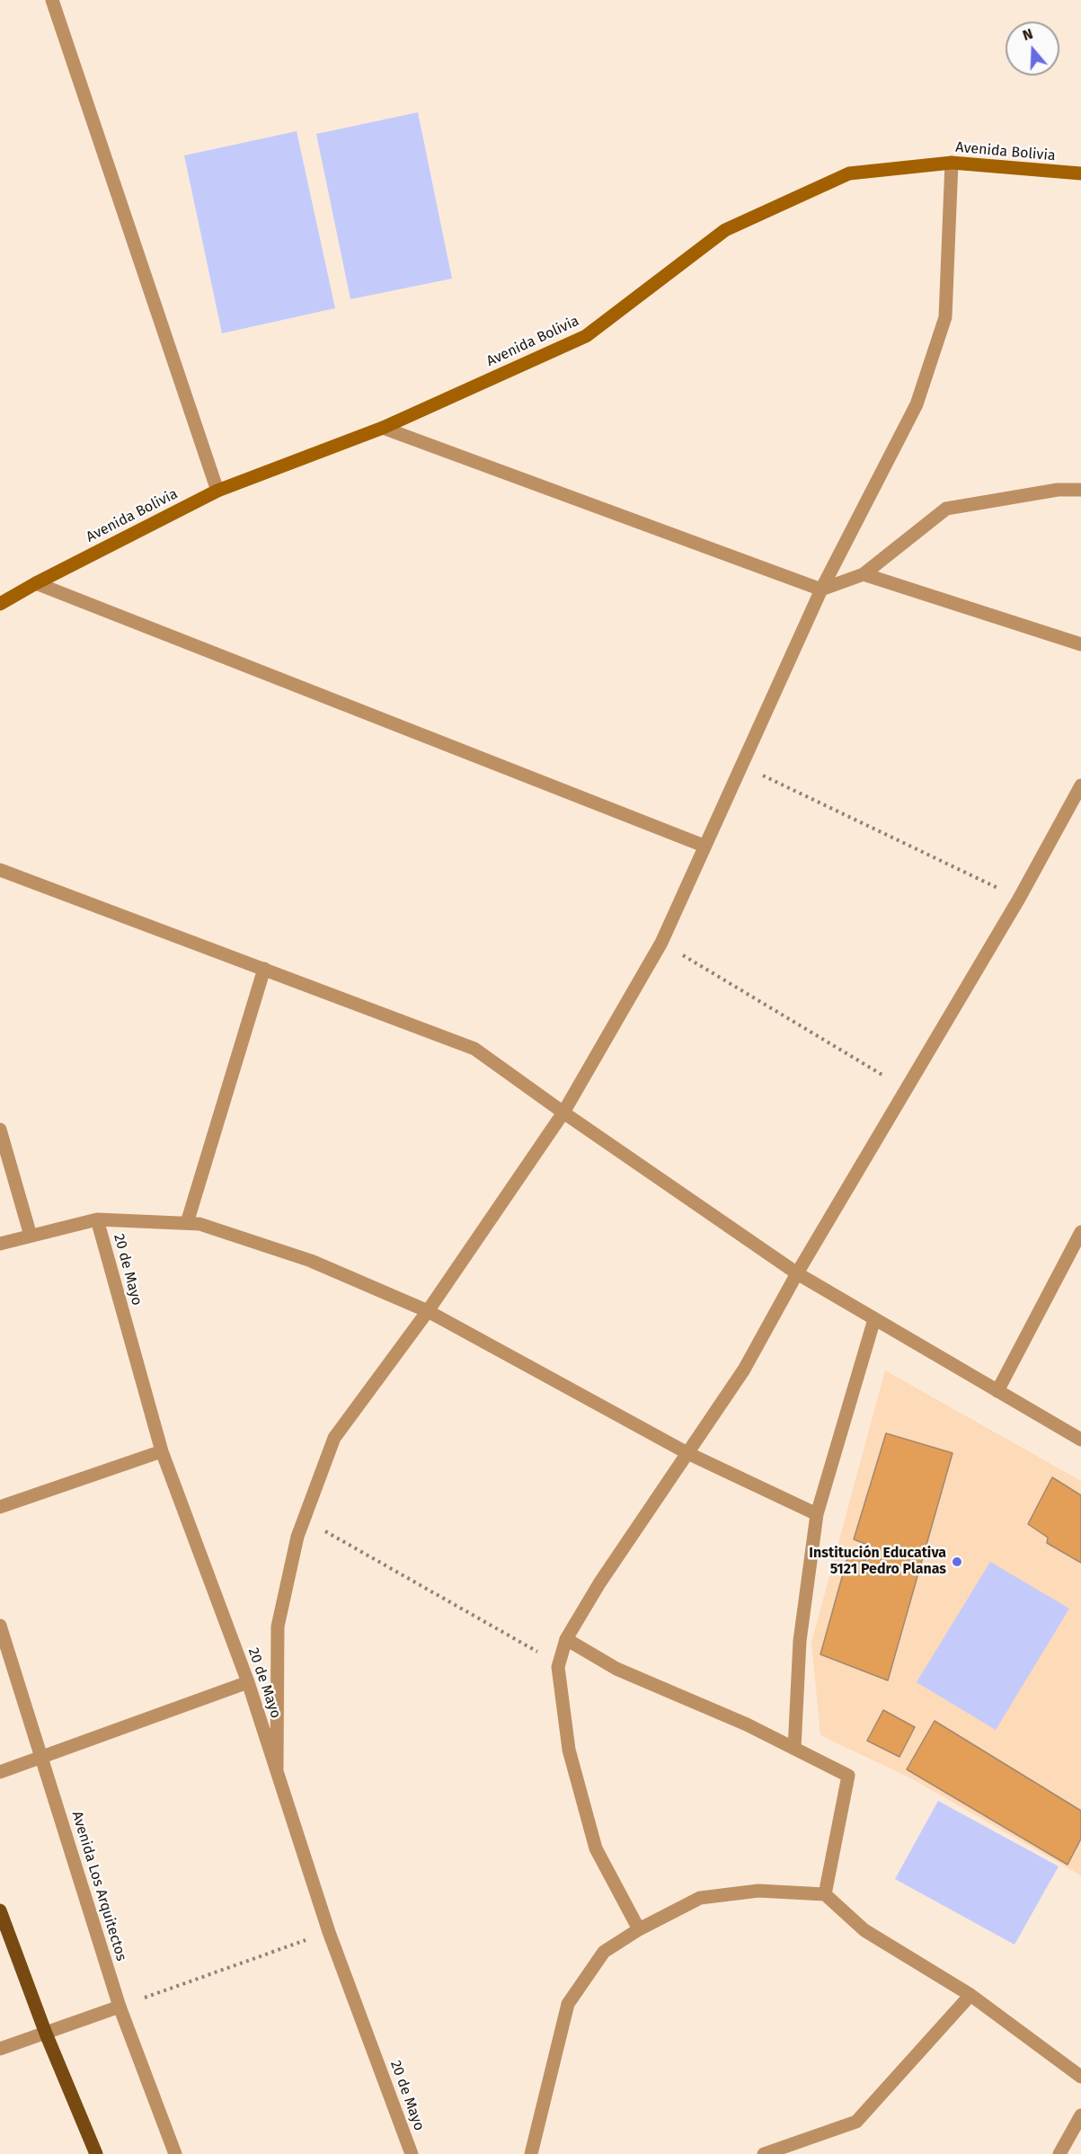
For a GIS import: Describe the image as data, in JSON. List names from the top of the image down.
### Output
{
  "streets": {
    "main road": ["Avenida Bolivia"],
    "street": ["20 de Mayo", "Avenida Los Arquitectos"]
  },
  "places": ["Institución Educativa 5121 Pedro Planas"],
  "north": "top"
}
